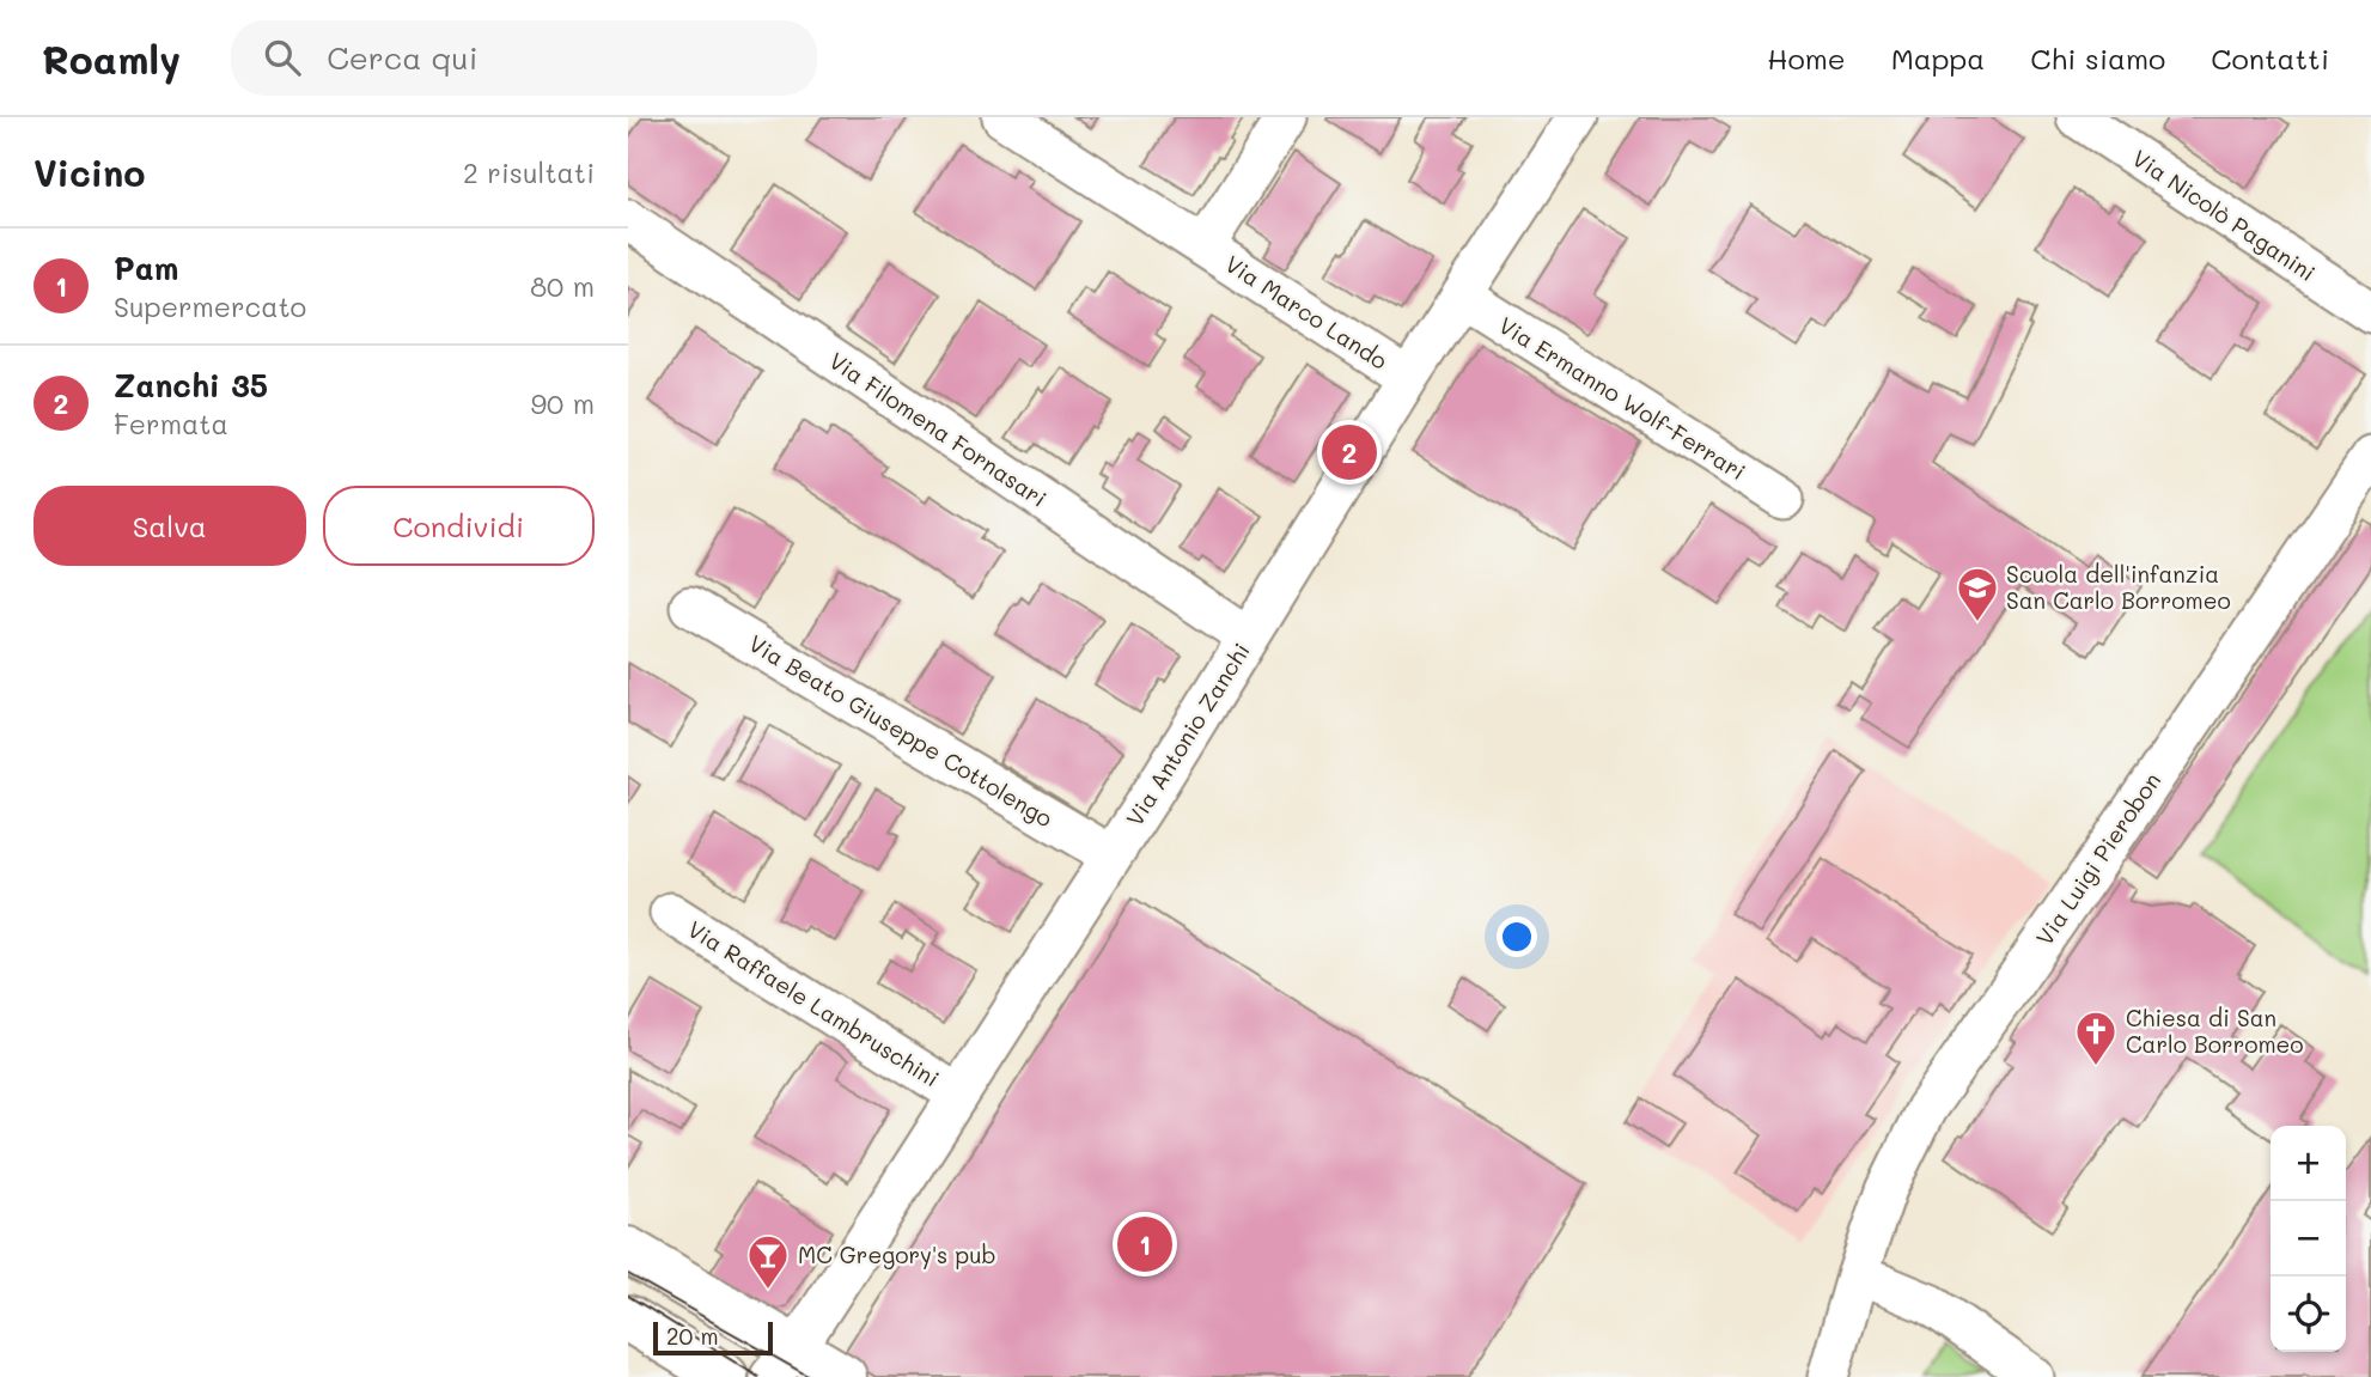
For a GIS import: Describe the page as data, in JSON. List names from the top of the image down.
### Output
{
  "streets": {
    "street": [
      "Via Nicolò Paganini",
      "Via Marco Lando",
      "Via Ermanno Wolf-Ferrari",
      "Via Filomena Fornasari",
      "Via Beato Giuseppe Cottolengo",
      "Via Antonio Zanchi",
      "Via Luigi Pierobon",
      "Via Raffaele Lambruschini"
    ]
  },
  "crossings": [
    ["Via Marco Lando", "Via Antonio Zanchi"],
    ["Via Ermanno Wolf-Ferrari", "Via Antonio Zanchi"],
    ["Via Filomena Fornasari", "Via Antonio Zanchi"],
    ["Via Beato Giuseppe Cottolengo", "Via Antonio Zanchi"],
    ["Via Antonio Zanchi", "Via Raffaele Lambruschini"]
  ],
  "places": {
    "school or university": ["Scuola dell'infanzia San Carlo Borromeo"],
    "church": ["Chiesa di San Carlo Borromeo"],
    "bar": ["MC Gregory's pub"]
  },
  "scale_bar": "20 m",
  "page": {
    "header": "Roamly",
    "search": "Cerca qui",
    "nav": [
      "Home",
      "Mappa",
      "Chi siamo",
      "Contatti"
    ],
    "heading": ["Vicino", "2 risultati"],
    "list": [
      {
        "mark": "1",
        "name": "Pam",
        "note": "Supermercato",
        "value": "80 m"
      },
      {
        "mark": "2",
        "name": "Zanchi 35",
        "note": "Fermata",
        "value": "90 m"
      }
    ],
    "pins": ["2", "1"],
    "buttons": ["Salva", "Condividi"],
    "map_buttons": ["+", "−"],
    "scale": "20 m"
  }
}
